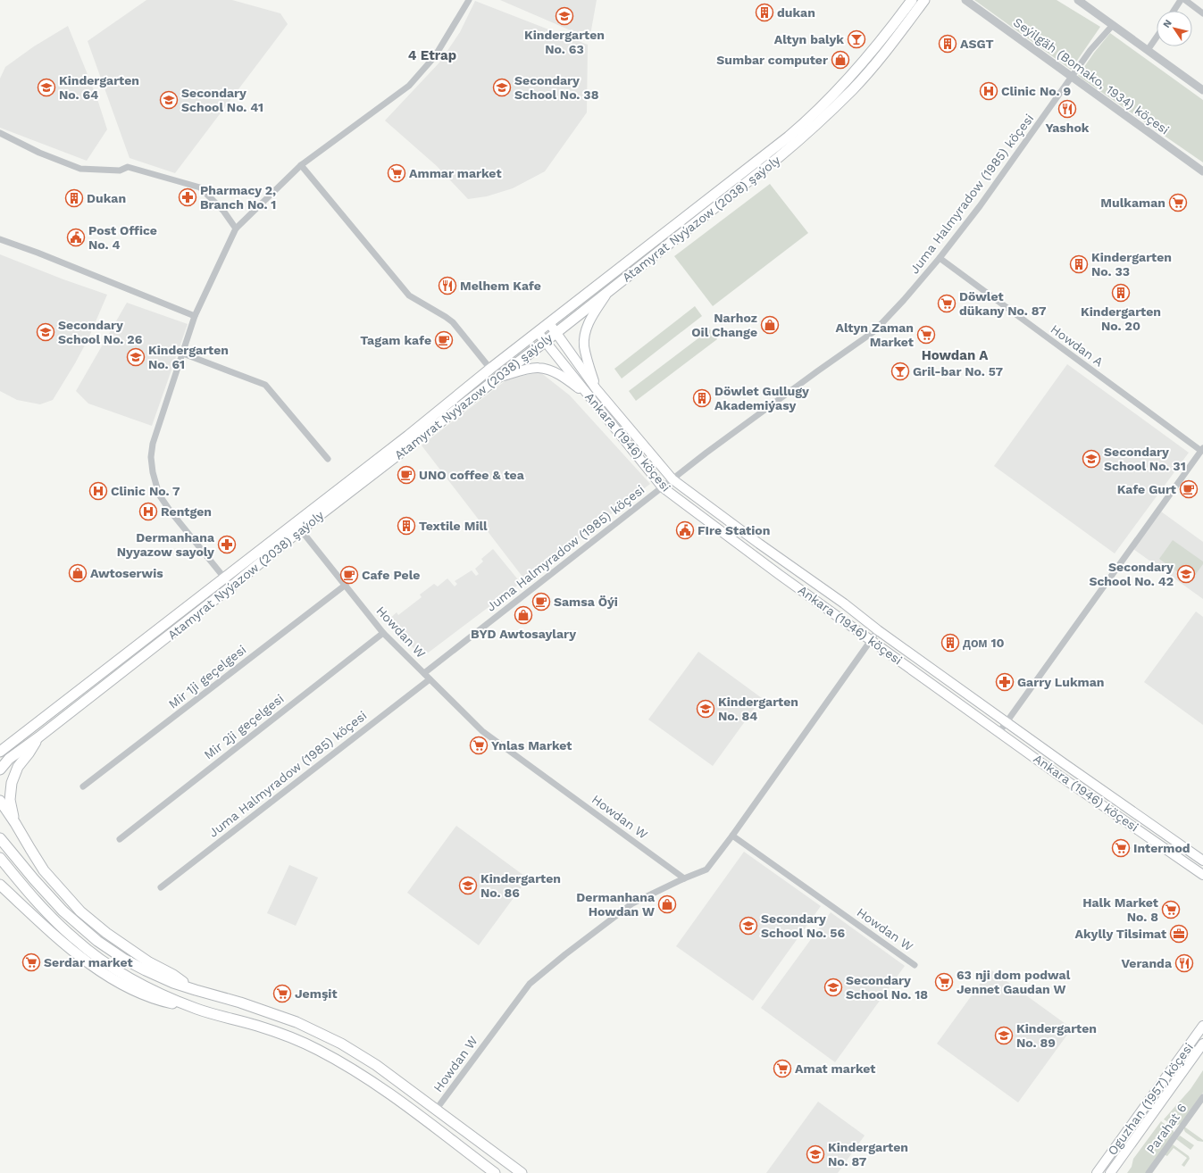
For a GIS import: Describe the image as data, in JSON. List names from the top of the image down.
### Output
{
  "streets": {
    "main road": ["Atamyrat Nyýazow (2038) şaýoly", "Ankara (1946) köçesi", "Oguzhan (1957) köçesi"],
    "street": [
      "Seýilgäh (Bomako, 1934) köçesi",
      "Juma Halmyradow (1985) köçesi",
      "Howdan A",
      "Howdan W",
      "Mir 1ji geçelgesi",
      "Mir 2ji geçelgesi",
      "Parahat 6"
    ]
  },
  "crossings": [
    ["Seýilgäh (Bomako, 1934) köçesi", "Juma Halmyradow (1985) köçesi"],
    ["Juma Halmyradow (1985) köçesi", "Howdan A"],
    ["Juma Halmyradow (1985) köçesi", "Ankara (1946) köçesi"],
    ["Juma Halmyradow (1985) köçesi", "Howdan W"],
    ["Atamyrat Nyýazow (2038) şaýoly", "Ankara (1946) köçesi"],
    ["Atamyrat Nyýazow (2038) şaýoly", "Howdan W"],
    ["Howdan W", "Mir 1ji geçelgesi"],
    ["Howdan W", "Mir 2ji geçelgesi"]
  ],
  "districts": ["4 Etrap", "Howdan A"],
  "places": {
    "building": [
      "dukan",
      "ASGT",
      "Dukan",
      "Kindergarten No. 33",
      "Kindergarten No. 20",
      "Döwlet Gullugy Akademiýasy",
      "Textile Mill",
      "дом 10"
    ],
    "school or university": [
      "Kindergarten No. 63",
      "Kindergarten No. 64",
      "Secondary School No. 38",
      "Secondary School No. 41",
      "Secondary School No. 26",
      "Kindergarten No. 61",
      "Secondary School No. 31",
      "Secondary School No. 42",
      "Kindergarten No. 84",
      "Kindergarten No. 86",
      "Secondary School No. 56",
      "Secondary School No. 18",
      "Kindergarten No. 89",
      "Kindergarten No. 87"
    ],
    "bar": ["Altyn balyk", "Gril-bar No. 57"],
    "shop": [
      "Sumbar computer",
      "Narhoz Oil Change",
      "Awtoserwis",
      "BYD Awtosaylary",
      "Dermanhana Howdan W"
    ],
    "hospital": ["Clinic No. 9", "Clinic No. 7", "Rentgen"],
    "restaurant": ["Yashok", "Melhem Kafe", "Veranda"],
    "supermarket": [
      "Ammar market",
      "Mulkaman",
      "Döwlet dükany No. 87",
      "Altyn Zaman Market",
      "Ynlas Market",
      "Intermod",
      "Halk Market No. 8",
      "Serdar market",
      "63 nji dom podwal Jennet Gaudan W",
      "Jemşit",
      "Amat market"
    ],
    "pharmacy": ["Pharmacy 2, Branch No. 1", "Dermanhana Nyyazow sayoly", "Garry Lukman"],
    "public building": ["Post Office No. 4", "FIre Station"],
    "cafe": [
      "Tagam kafe",
      "UNO coffee & tea",
      "Kafe Gurt",
      "Cafe Pele",
      "Samsa Öýi"
    ],
    "office": ["Akylly Tilsimat"]
  },
  "north": "top left"
}
